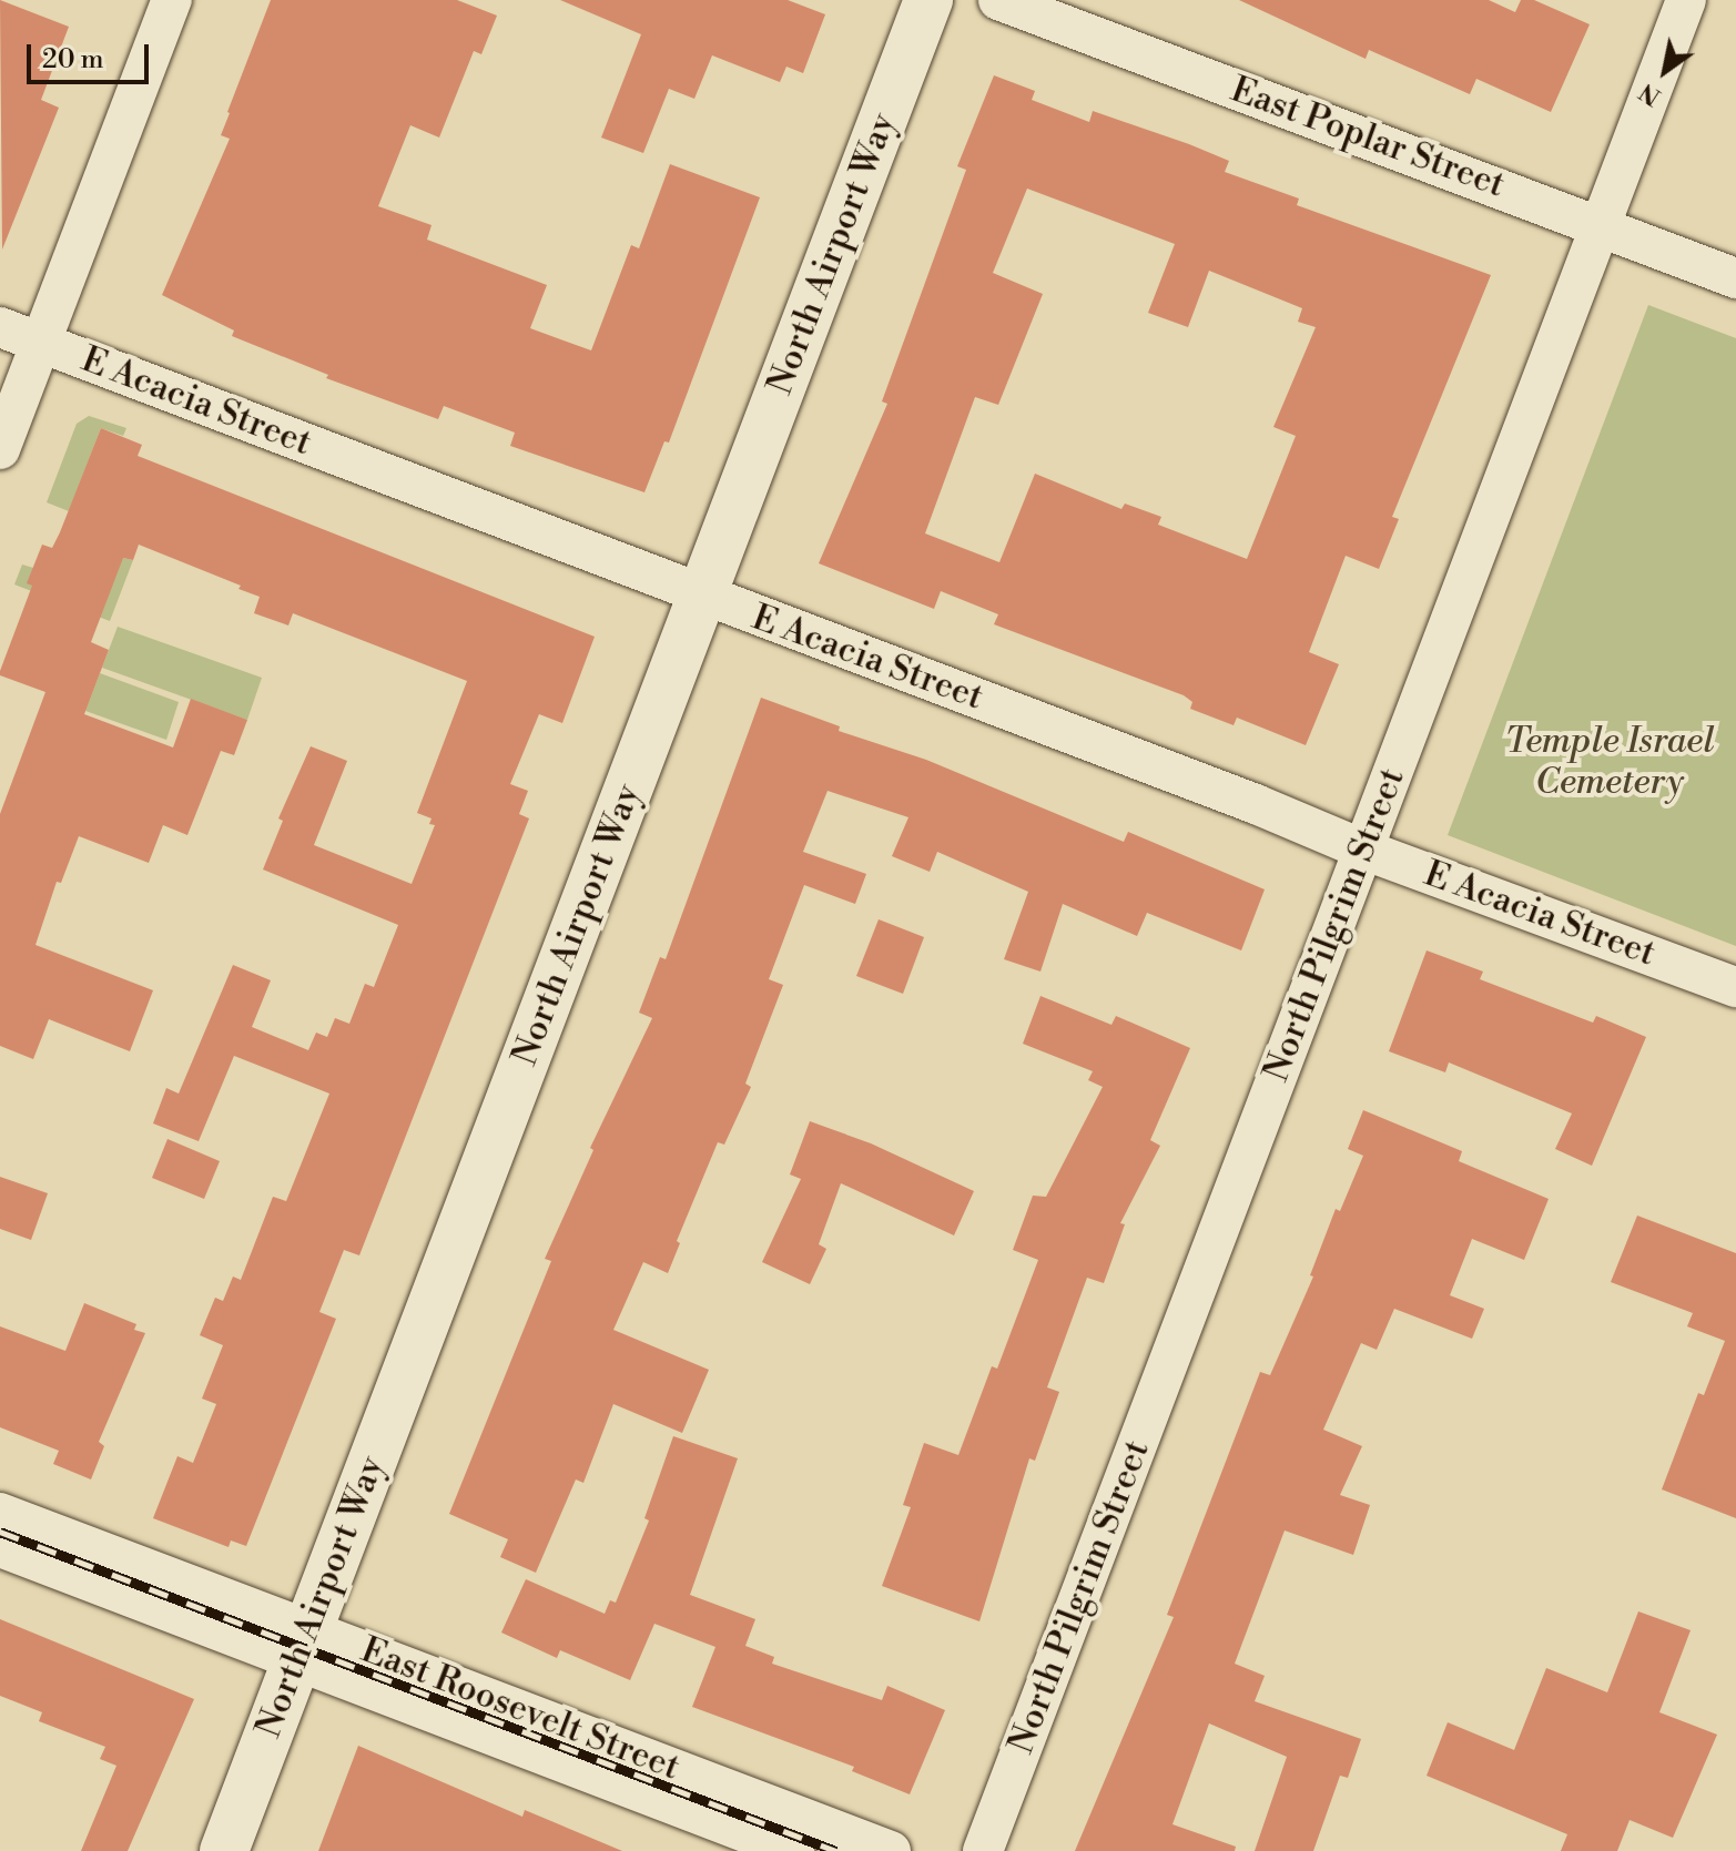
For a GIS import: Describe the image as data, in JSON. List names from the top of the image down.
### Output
{
  "streets": {
    "main road": ["North Airport Way"],
    "street": [
      "East Poplar Street",
      "E Acacia Street",
      "North Pilgrim Street",
      "East Roosevelt Street"
    ]
  },
  "crossings": [
    ["East Poplar Street", "North Pilgrim Street"],
    ["North Airport Way", "E Acacia Street"],
    ["North Airport Way", "East Roosevelt Street"],
    ["E Acacia Street", "North Pilgrim Street"]
  ],
  "parks": ["Temple Israel Cemetery"],
  "scale_bar": "20 m",
  "north": "bottom left"
}
